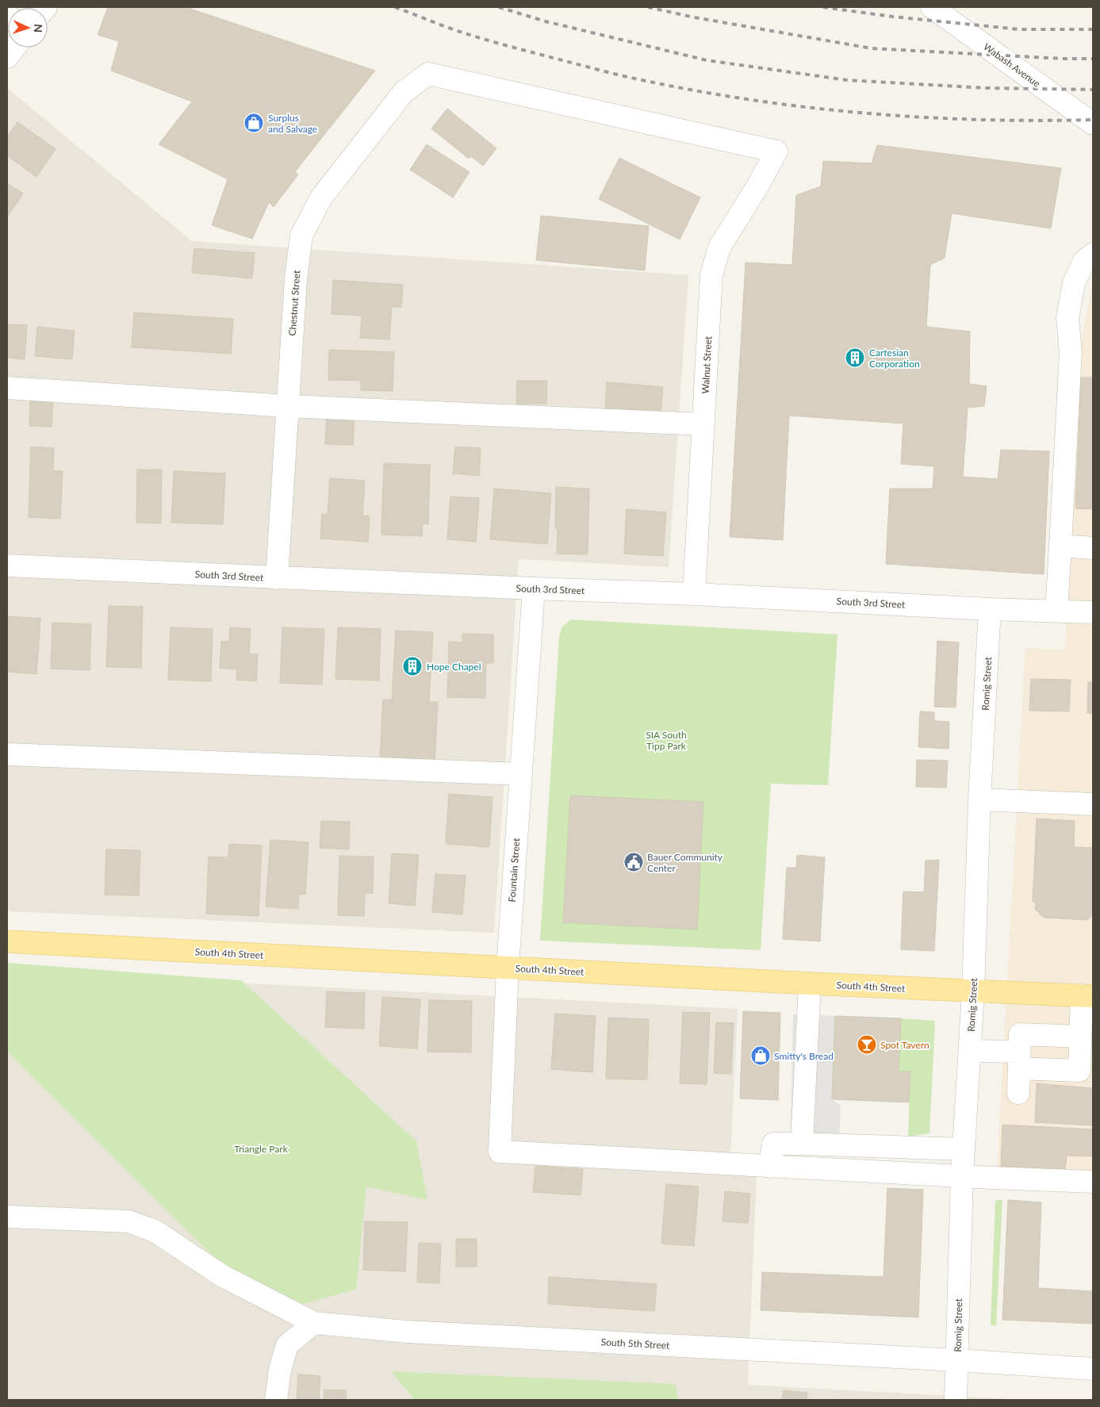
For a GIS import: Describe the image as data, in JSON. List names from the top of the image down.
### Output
{
  "streets": {
    "main road": ["South 4th Street"],
    "street": [
      "Wabash Avenue",
      "Chestnut Street",
      "Walnut Street",
      "South 3rd Street",
      "Romig Street",
      "Fountain Street",
      "South 5th Street"
    ]
  },
  "crossings": [
    ["Chestnut Street", "Walnut Street"],
    ["Chestnut Street", "South 3rd Street"],
    ["Walnut Street", "South 3rd Street"],
    ["South 3rd Street", "Romig Street"],
    ["South 3rd Street", "Fountain Street"],
    ["Romig Street", "South 4th Street"],
    ["Romig Street", "South 5th Street"],
    ["Fountain Street", "South 4th Street"]
  ],
  "parks": ["SIA South Tipp Park", "Triangle Park"],
  "places": {
    "shop": ["Surplus and Salvage", "Smitty's Bread"],
    "building": ["Cartesian Corporation", "Hope Chapel"],
    "public building": ["Bauer Community Center"],
    "bar": ["Spot Tavern"]
  },
  "north": "right"
}
